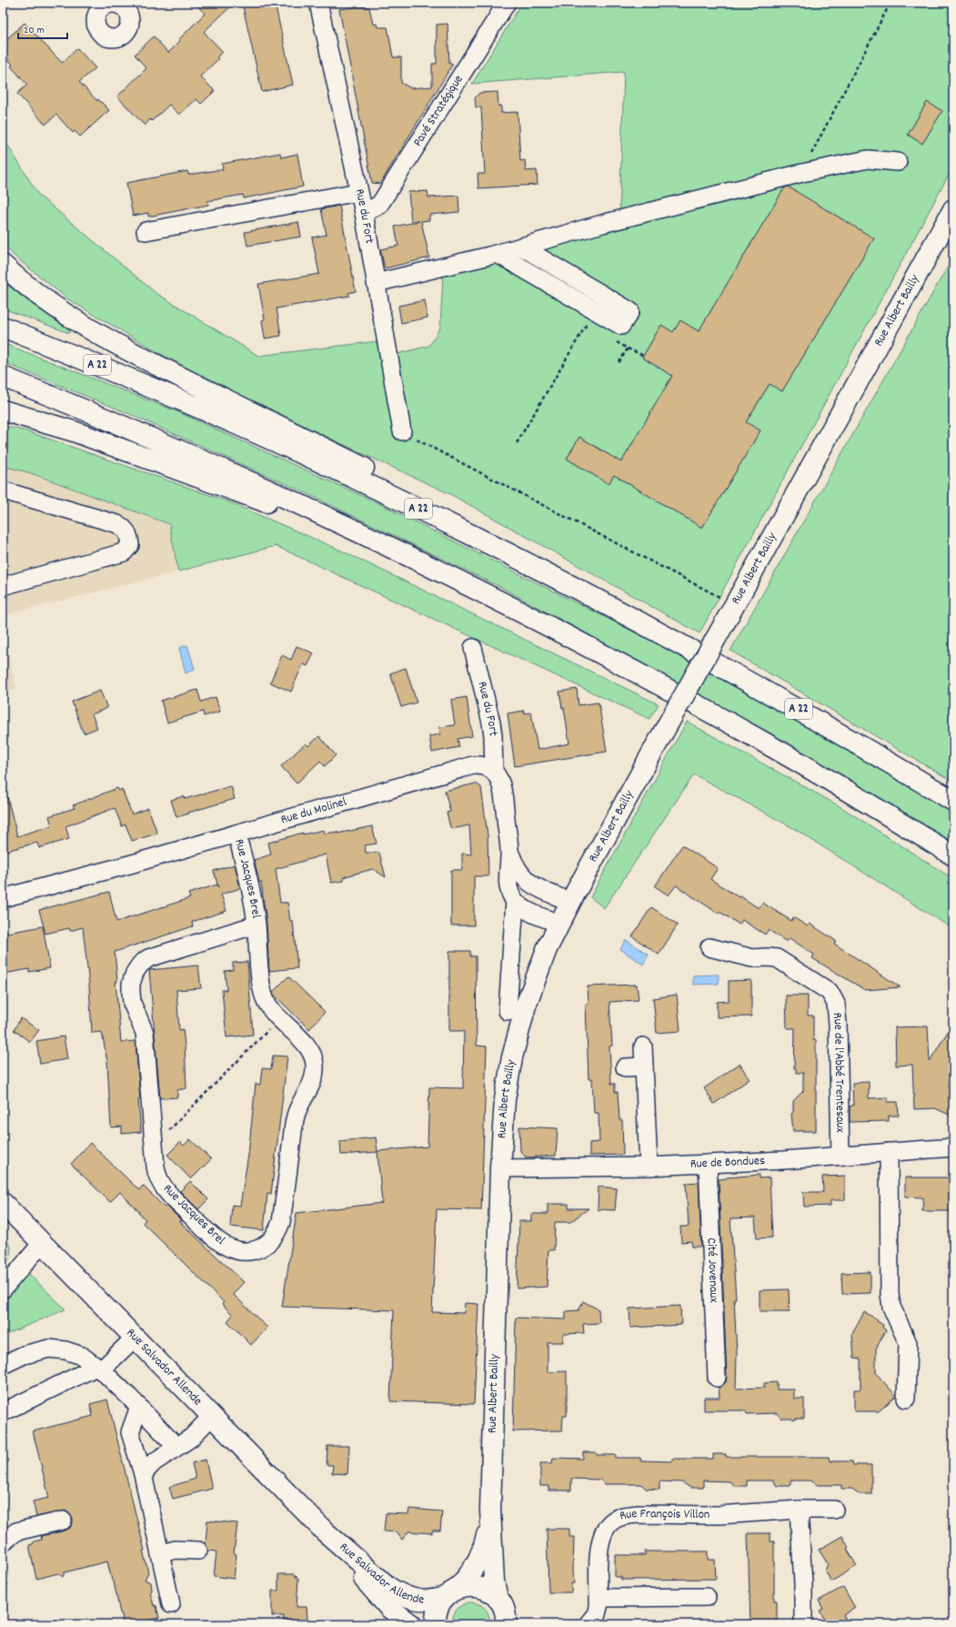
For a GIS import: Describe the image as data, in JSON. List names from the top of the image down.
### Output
{
  "streets": {
    "main road": ["Rue Albert Bailly", "A 22", "Rue Salvador Allende"],
    "street": [
      "Pavé Stratégique",
      "Rue du Fort",
      "Rue du Molinel",
      "Rue Jacques Brel",
      "Rue de l'Abbé Trentesaux",
      "Rue de Bondues",
      "Cité Jovenaux",
      "Rue François Villon"
    ]
  },
  "crossings": [
    ["Pavé Stratégique", "Rue du Fort"],
    ["Rue du Fort", "Rue du Molinel"],
    ["Rue Albert Bailly", "Rue de Bondues"],
    ["Rue du Molinel", "Rue Jacques Brel"],
    ["Rue de l'Abbé Trentesaux", "Rue de Bondues"],
    ["Rue de Bondues", "Cité Jovenaux"]
  ],
  "scale_bar": "20 m"
}
